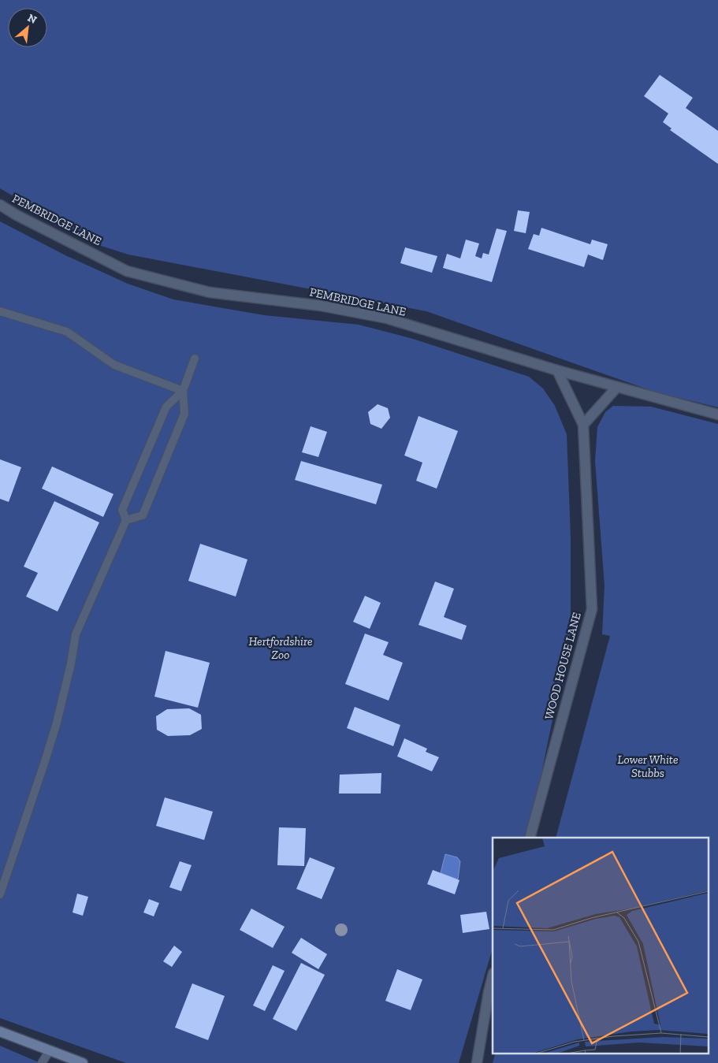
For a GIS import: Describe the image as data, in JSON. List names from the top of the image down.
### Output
{
  "streets": {
    "street": ["PEMBRIDGE LANE", "WOOD HOUSE LANE"]
  },
  "crossings": [
    ["PEMBRIDGE LANE", "WOOD HOUSE LANE"]
  ],
  "parks": ["Hertfordshire Zoo", "Lower White Stubbs"],
  "north": "top right"
}
